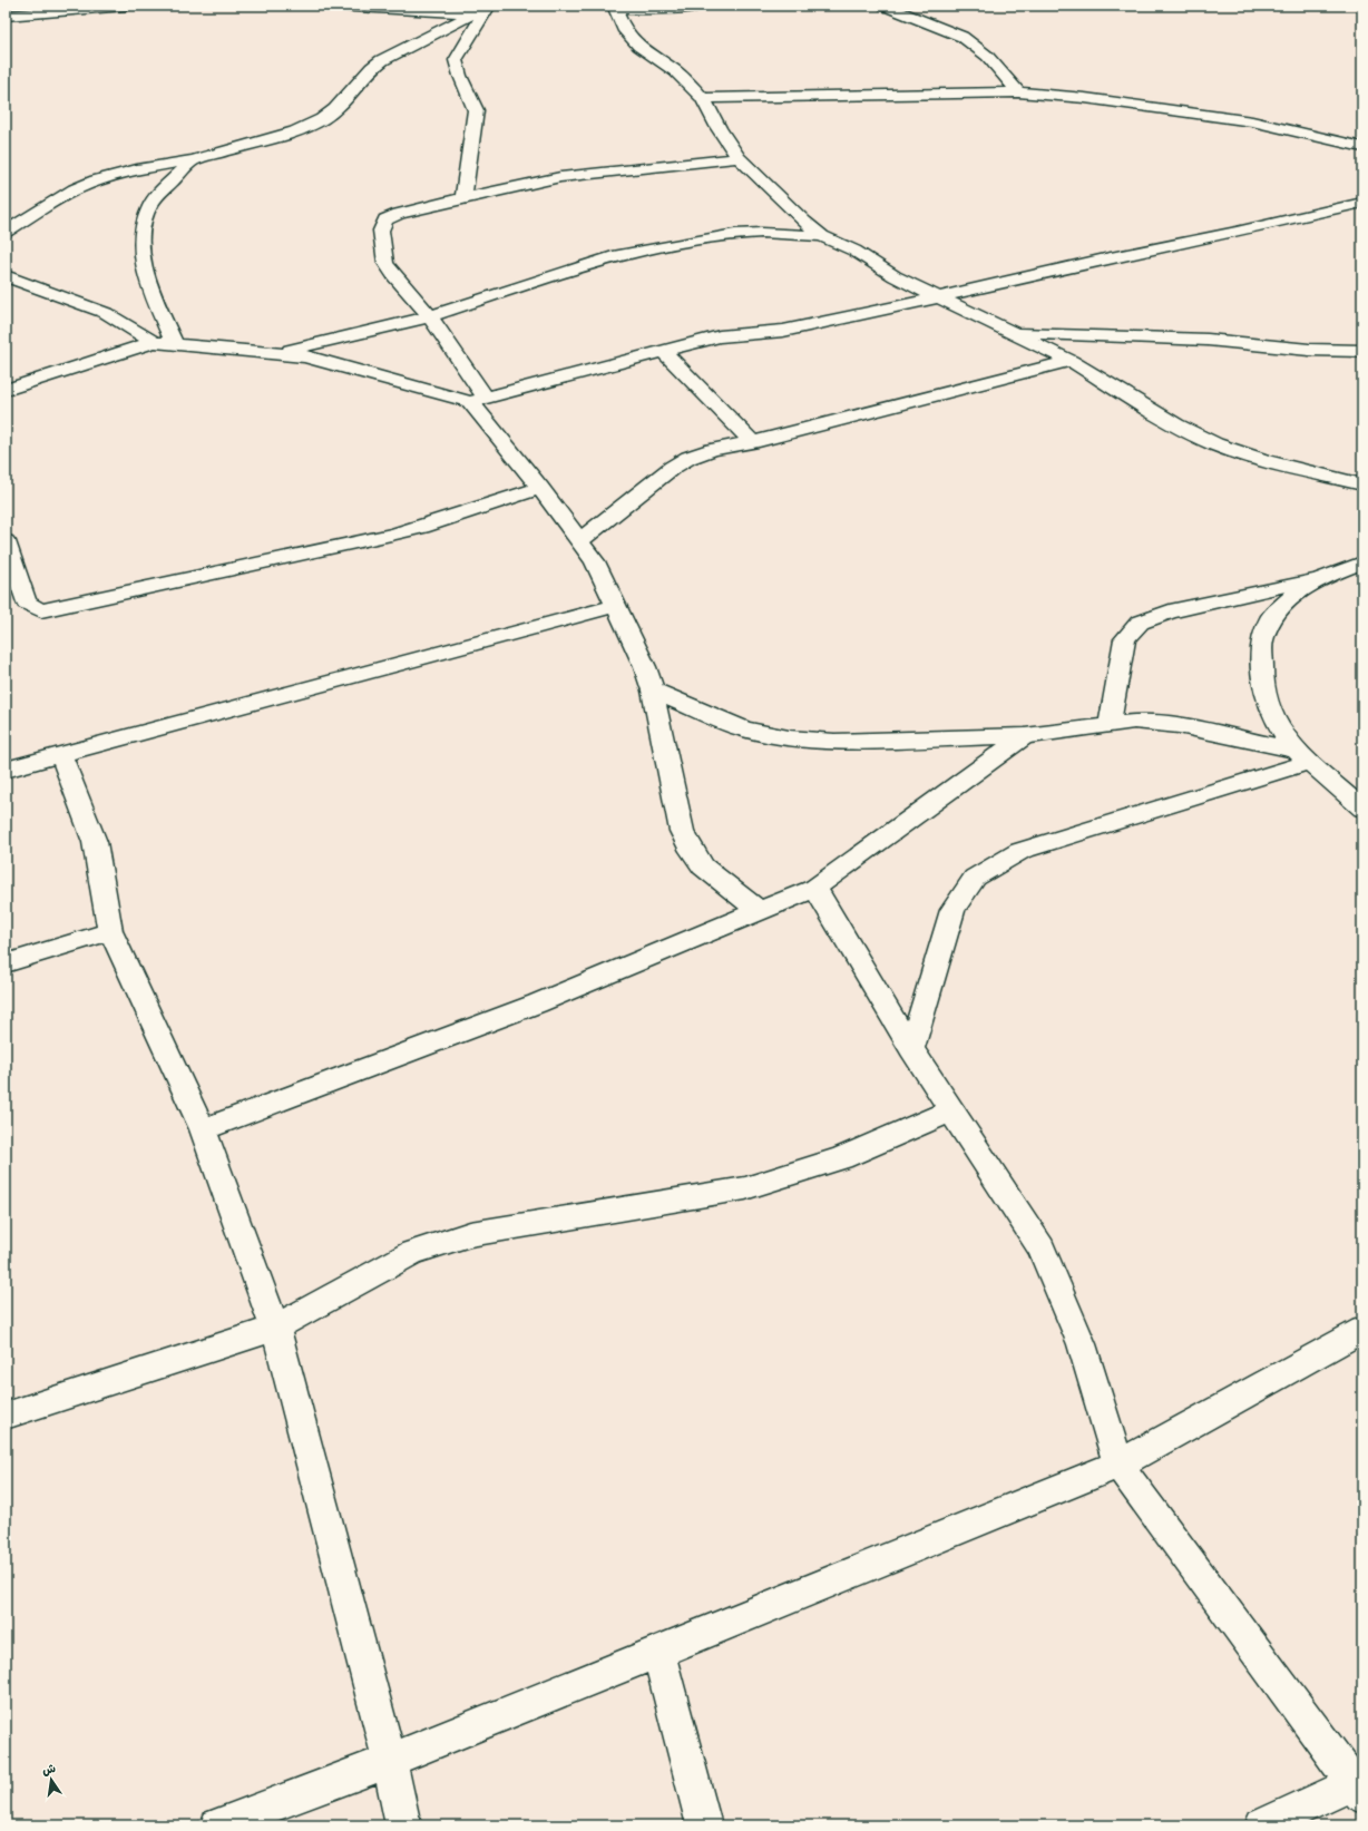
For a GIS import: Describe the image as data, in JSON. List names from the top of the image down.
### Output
{
  "north": "top"
}
